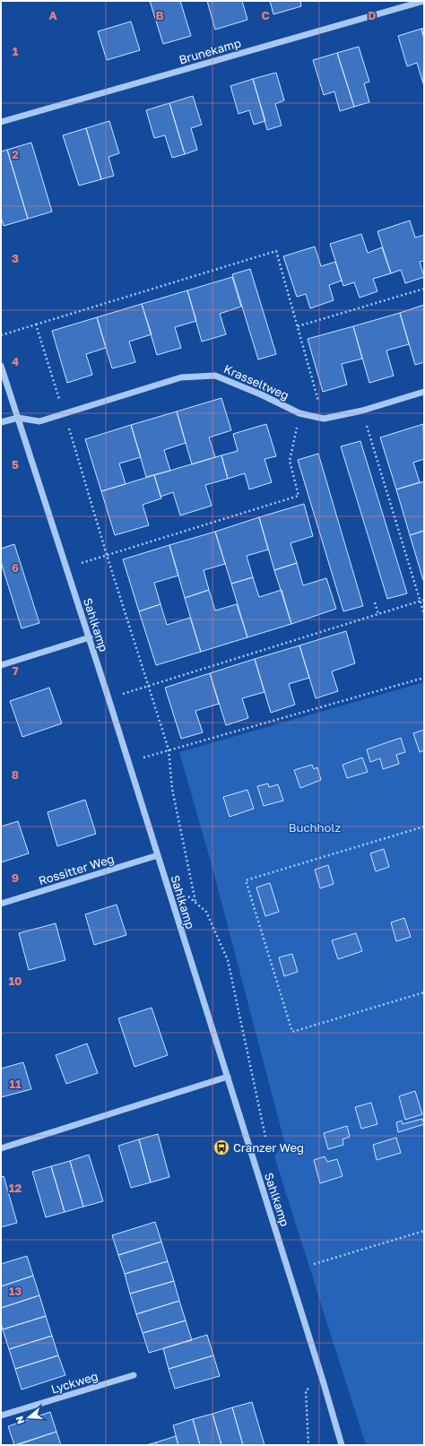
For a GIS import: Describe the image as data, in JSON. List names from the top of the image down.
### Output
{
  "streets": {
    "street": [
      "Brunekamp",
      "Krasseltweg",
      "Sahlkamp",
      "Rossitter Weg",
      "Lyckweg"
    ]
  },
  "crossings": [
    ["Krasseltweg", "Sahlkamp"],
    ["Sahlkamp", "Rossitter Weg"]
  ],
  "parks": ["Buchholz"],
  "places": {
    "bus stop": ["Cranzer Weg"]
  },
  "north": "left",
  "grid": {
    "columns": [
      "A",
      "B",
      "C",
      "D"
    ],
    "rows": [
      "1",
      "2",
      "3",
      "4",
      "5",
      "6",
      "7",
      "8",
      "9",
      "10",
      "11",
      "12",
      "13"
    ]
  }
}
